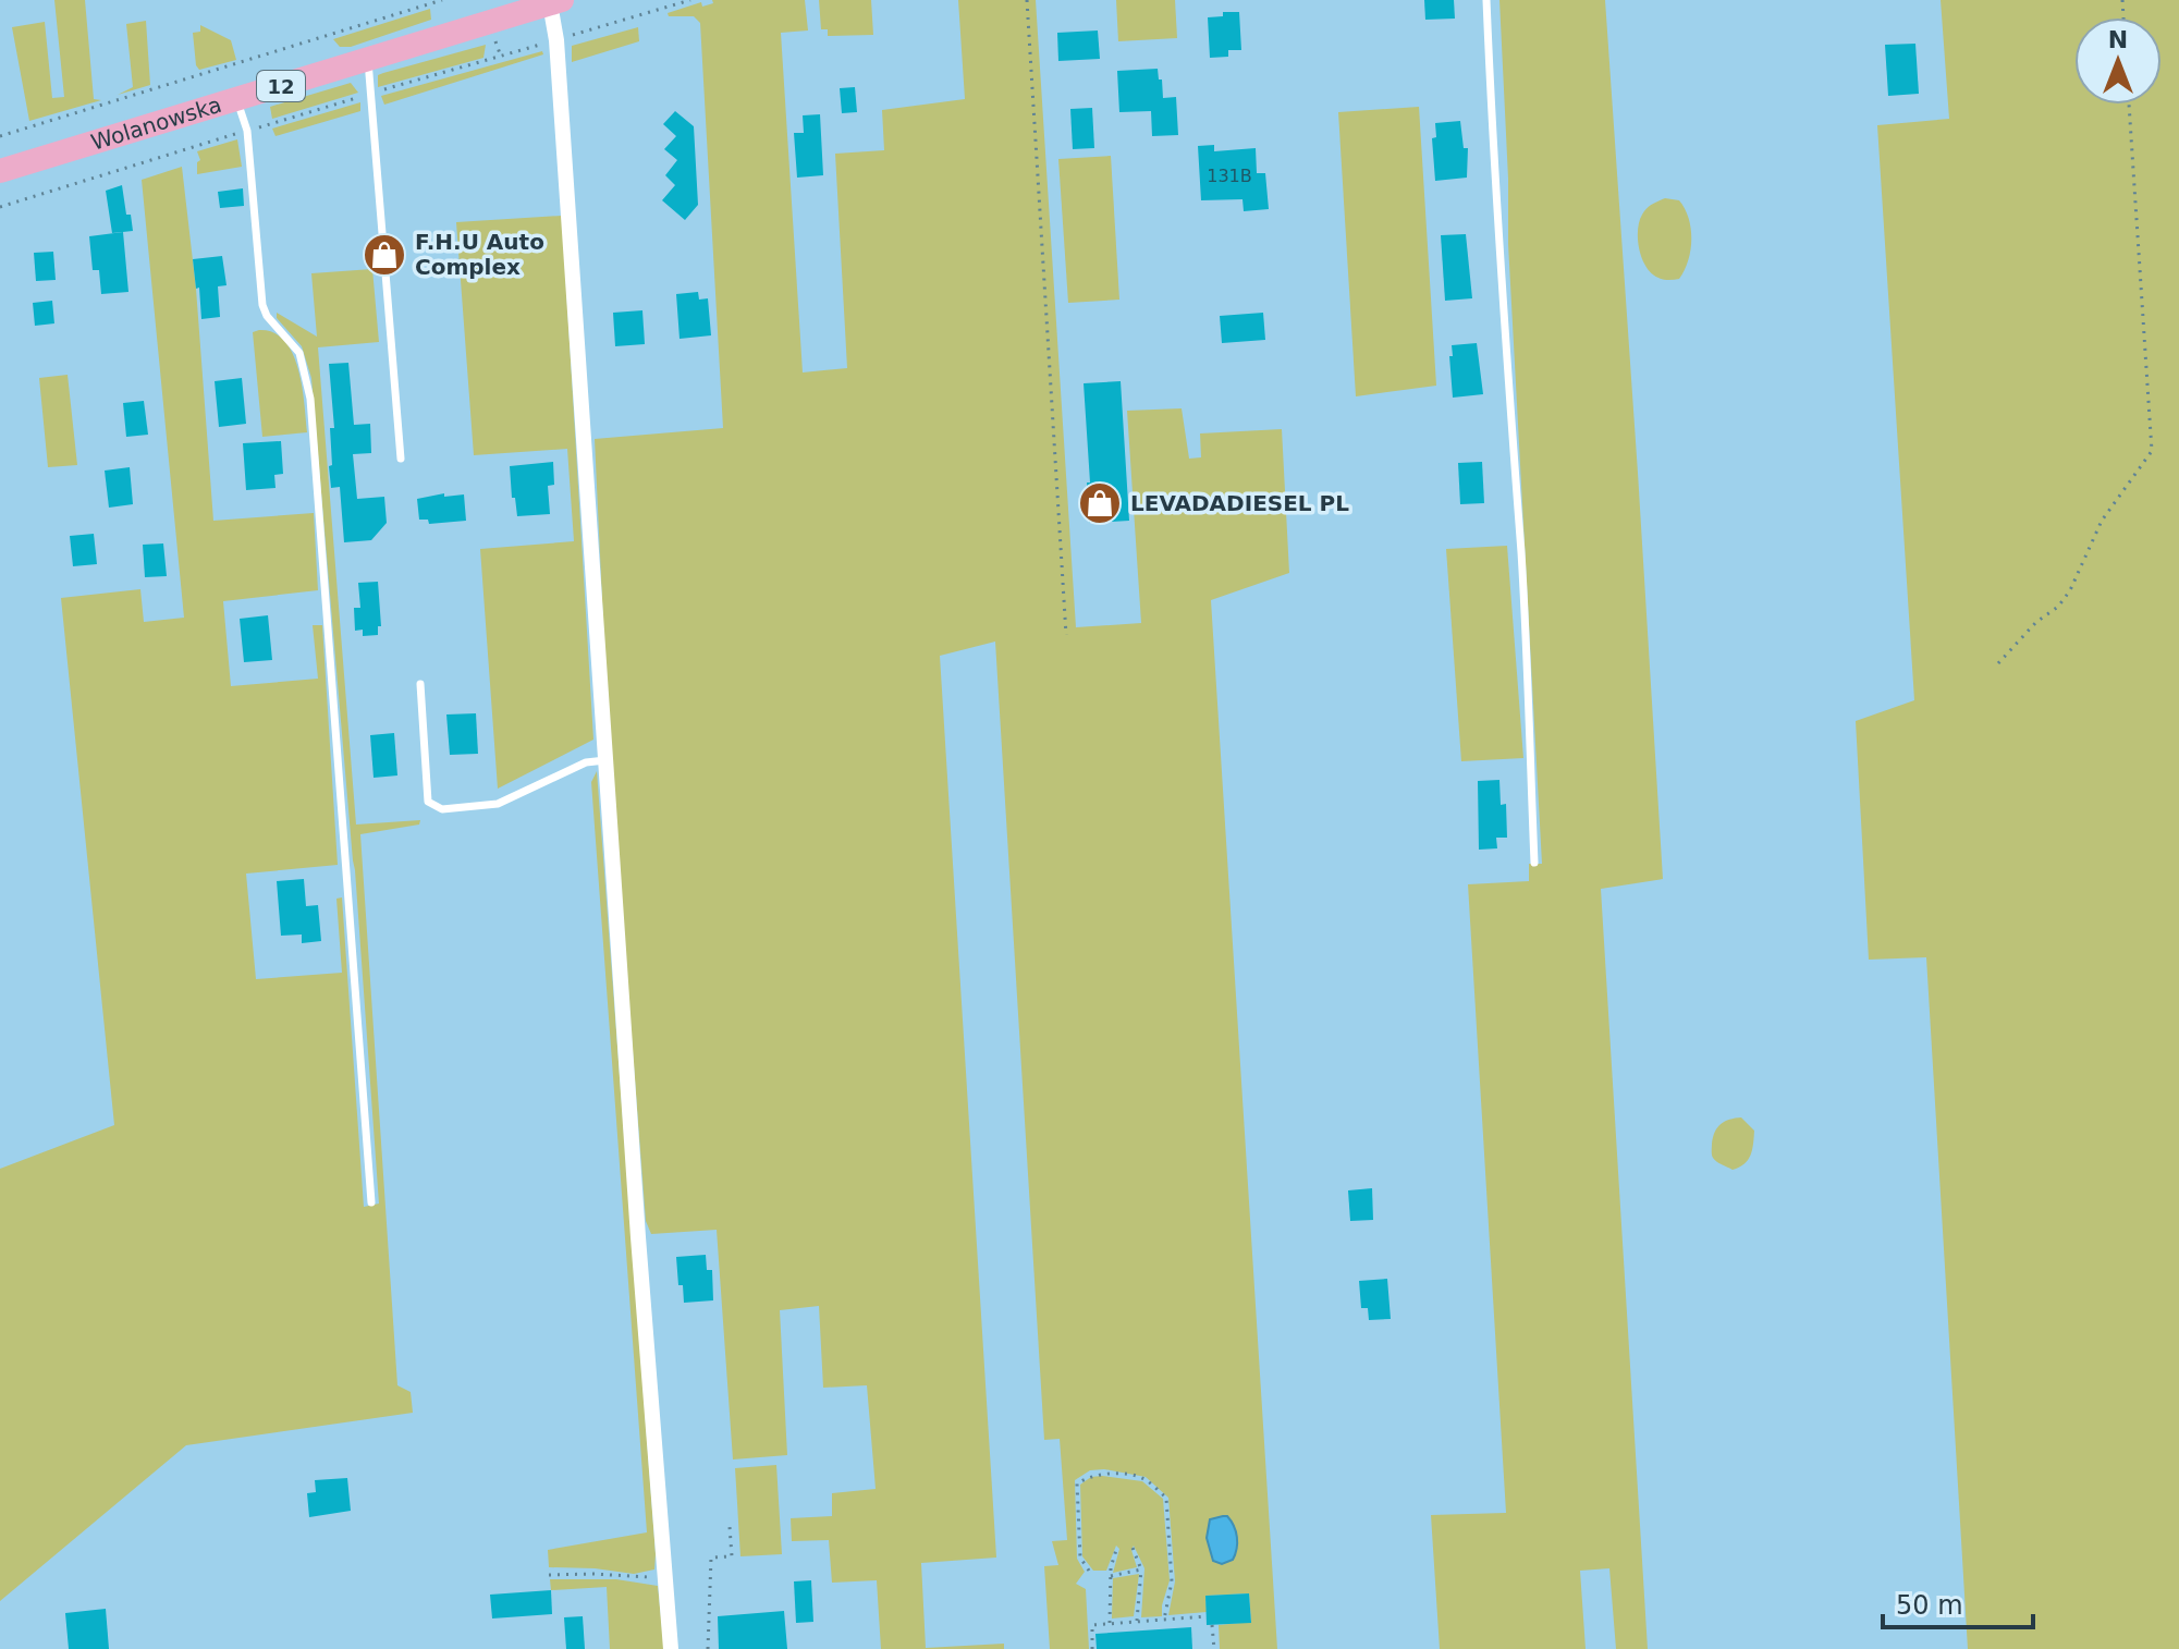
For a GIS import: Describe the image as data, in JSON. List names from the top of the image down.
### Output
{
  "streets": {
    "main road": ["12", "Wolanowska"]
  },
  "places": {
    "shop": ["F.H.U Auto Complex", "LEVADADIESEL PL"]
  },
  "house_numbers": ["131B"],
  "scale_bar": "50 m",
  "north": "top"
}
